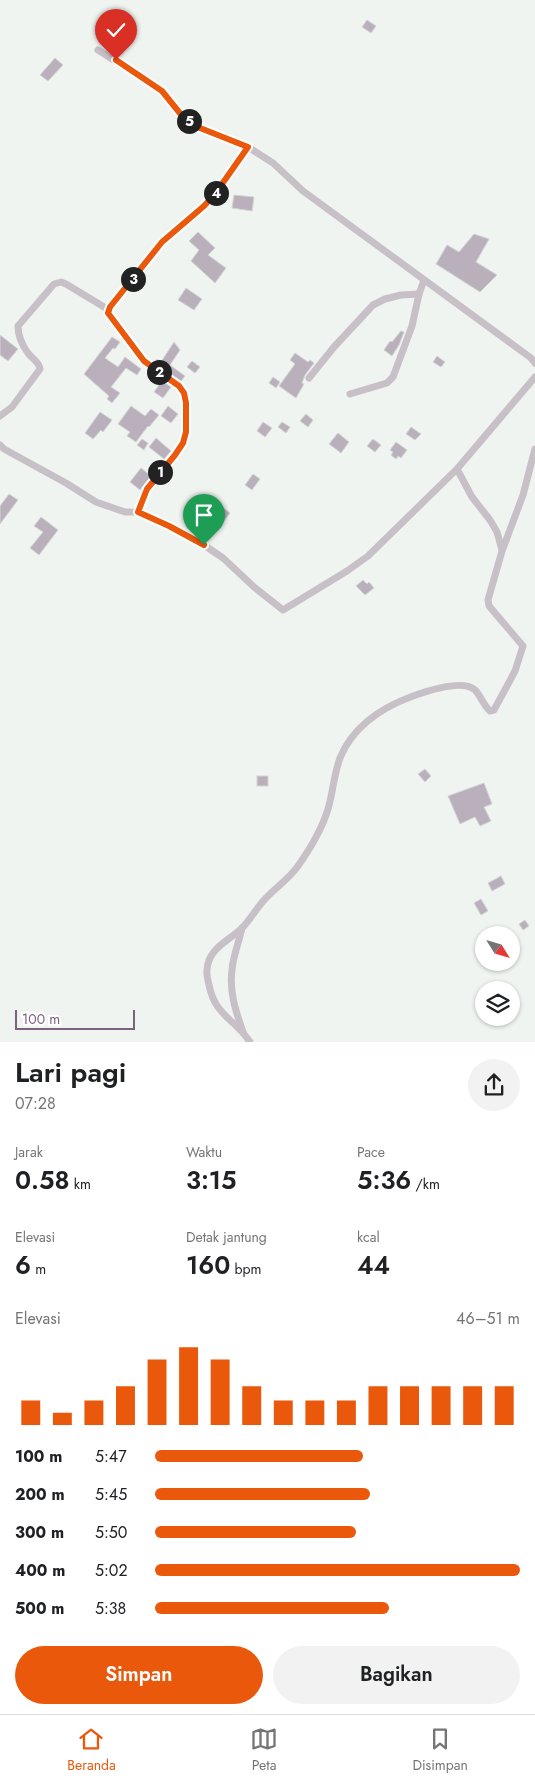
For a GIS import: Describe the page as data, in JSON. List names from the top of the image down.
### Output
{
  "scale_bar": "100 m",
  "north": "bottom right",
  "page": {
    "pins": [
      "5",
      "4",
      "3",
      "2",
      "1"
    ],
    "scale": "100 m",
    "heading": ["Lari pagi", "07:28"],
    "stats": [
      ["Jarak", "0.58 km"],
      ["Waktu", "3:15"],
      ["Pace", "5:36 /km"],
      ["Elevasi", "6 m"],
      ["Detak jantung", "160 bpm"],
      ["kcal", "44"]
    ],
    "chart": ["Elevasi", "46–51 m"],
    "list": [
      {
        "name": "100 m",
        "note": "5:47"
      },
      {
        "name": "200 m",
        "note": "5:45"
      },
      {
        "name": "300 m",
        "note": "5:50"
      },
      {
        "name": "400 m",
        "note": "5:02"
      },
      {
        "name": "500 m",
        "note": "5:38"
      }
    ],
    "buttons": ["Simpan", "Bagikan"],
    "tabs": ["Beranda", "Peta", "Disimpan"]
  }
}
